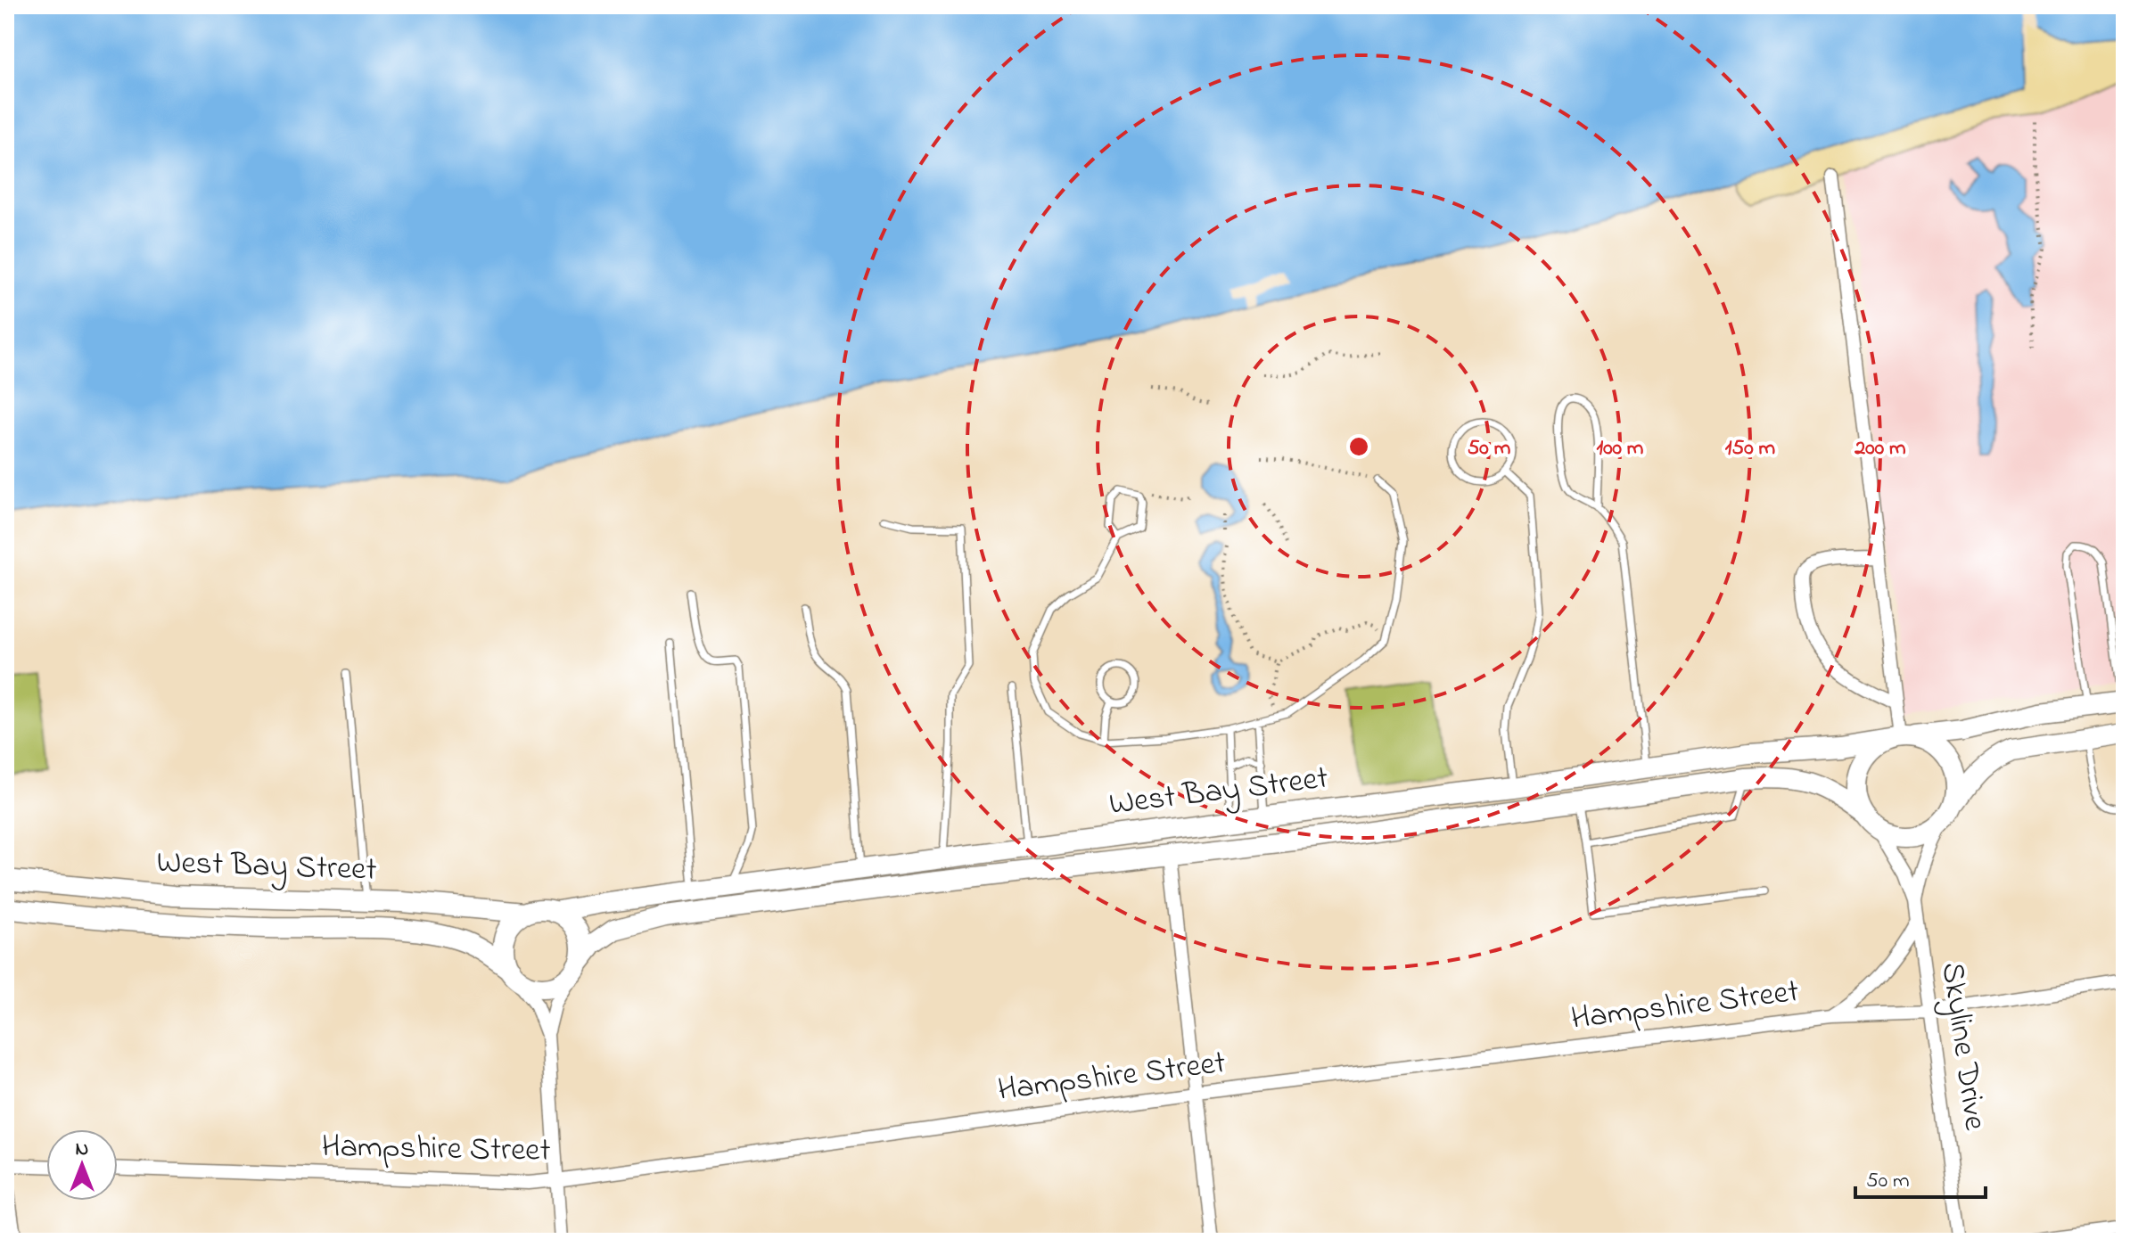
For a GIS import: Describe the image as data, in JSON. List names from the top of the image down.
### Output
{
  "streets": {
    "main road": ["West Bay Street"],
    "street": ["Hampshire Street", "Skyline Drive"]
  },
  "crossings": [
    ["West Bay Street", "Skyline Drive"],
    ["Hampshire Street", "Skyline Drive"]
  ],
  "scale_bar": "50 m",
  "north": "top",
  "rings": [
    "50 m",
    "100 m",
    "150 m",
    "200 m"
  ]
}
